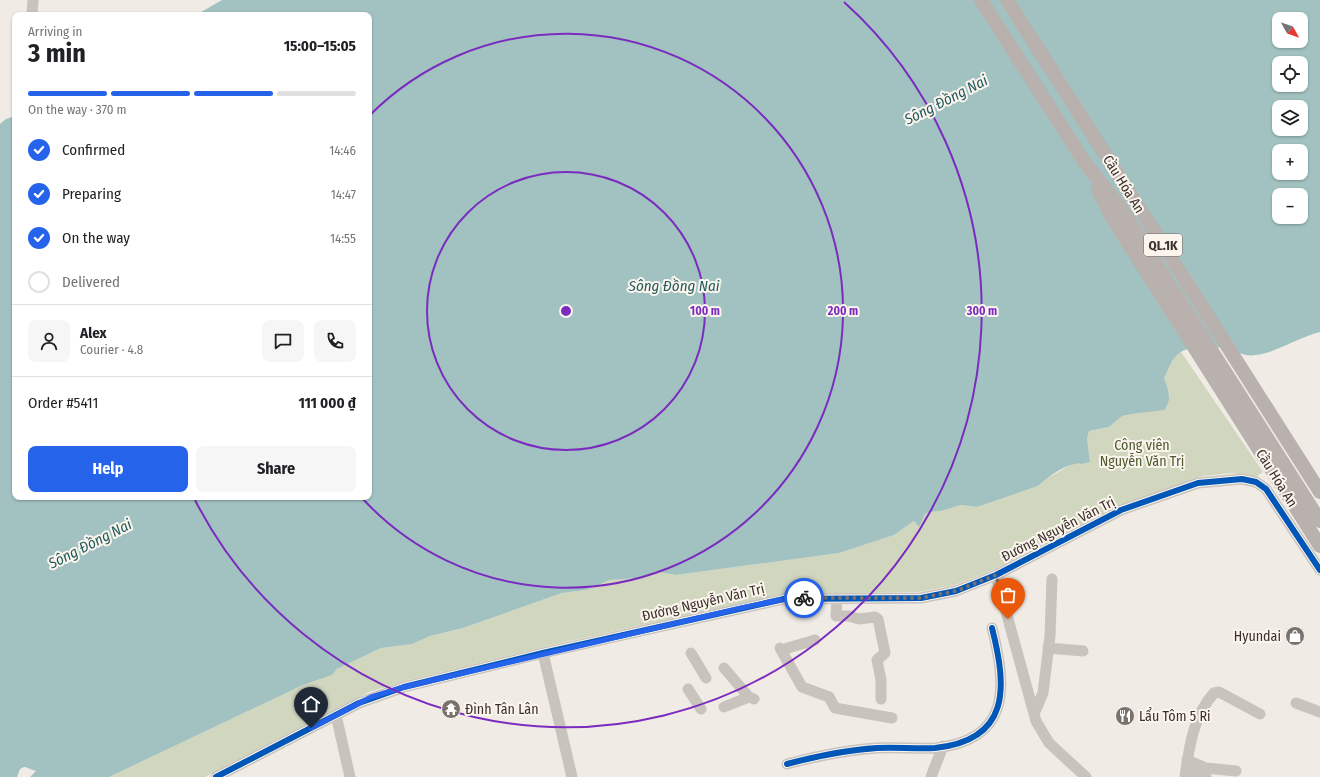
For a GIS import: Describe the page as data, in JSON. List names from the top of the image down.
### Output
{
  "streets": {
    "main road": ["Cầu Hóa An", "QL.1K"],
    "street": ["Đường Nguyễn Văn Trị"]
  },
  "water": ["Sông Đồng Nai"],
  "parks": ["Công viên Nguyễn Văn Trị"],
  "places": {
    "shop": ["Hyundai"],
    "temple": ["Đình Tân Lân"],
    "restaurant": ["Lẩu Tôm 5 Ri"]
  },
  "north": "bottom right",
  "page": {
    "map_buttons": ["+", "−"],
    "heading": ["3 min", "Arriving in", "15:00–15:05"],
    "panel": [
      "Alex",
      "Courier · 4.8",
      "Order #5411",
      "111 000 ₫"
    ],
    "bar": "On the way · 370 m",
    "list": [
      ["Confirmed", "14:46"],
      ["Preparing", "14:47"],
      ["On the way", "14:55"],
      "Delivered"
    ],
    "buttons": ["Help", "Share"]
  },
  "rings": ["100 m", "200 m", "300 m"]
}
